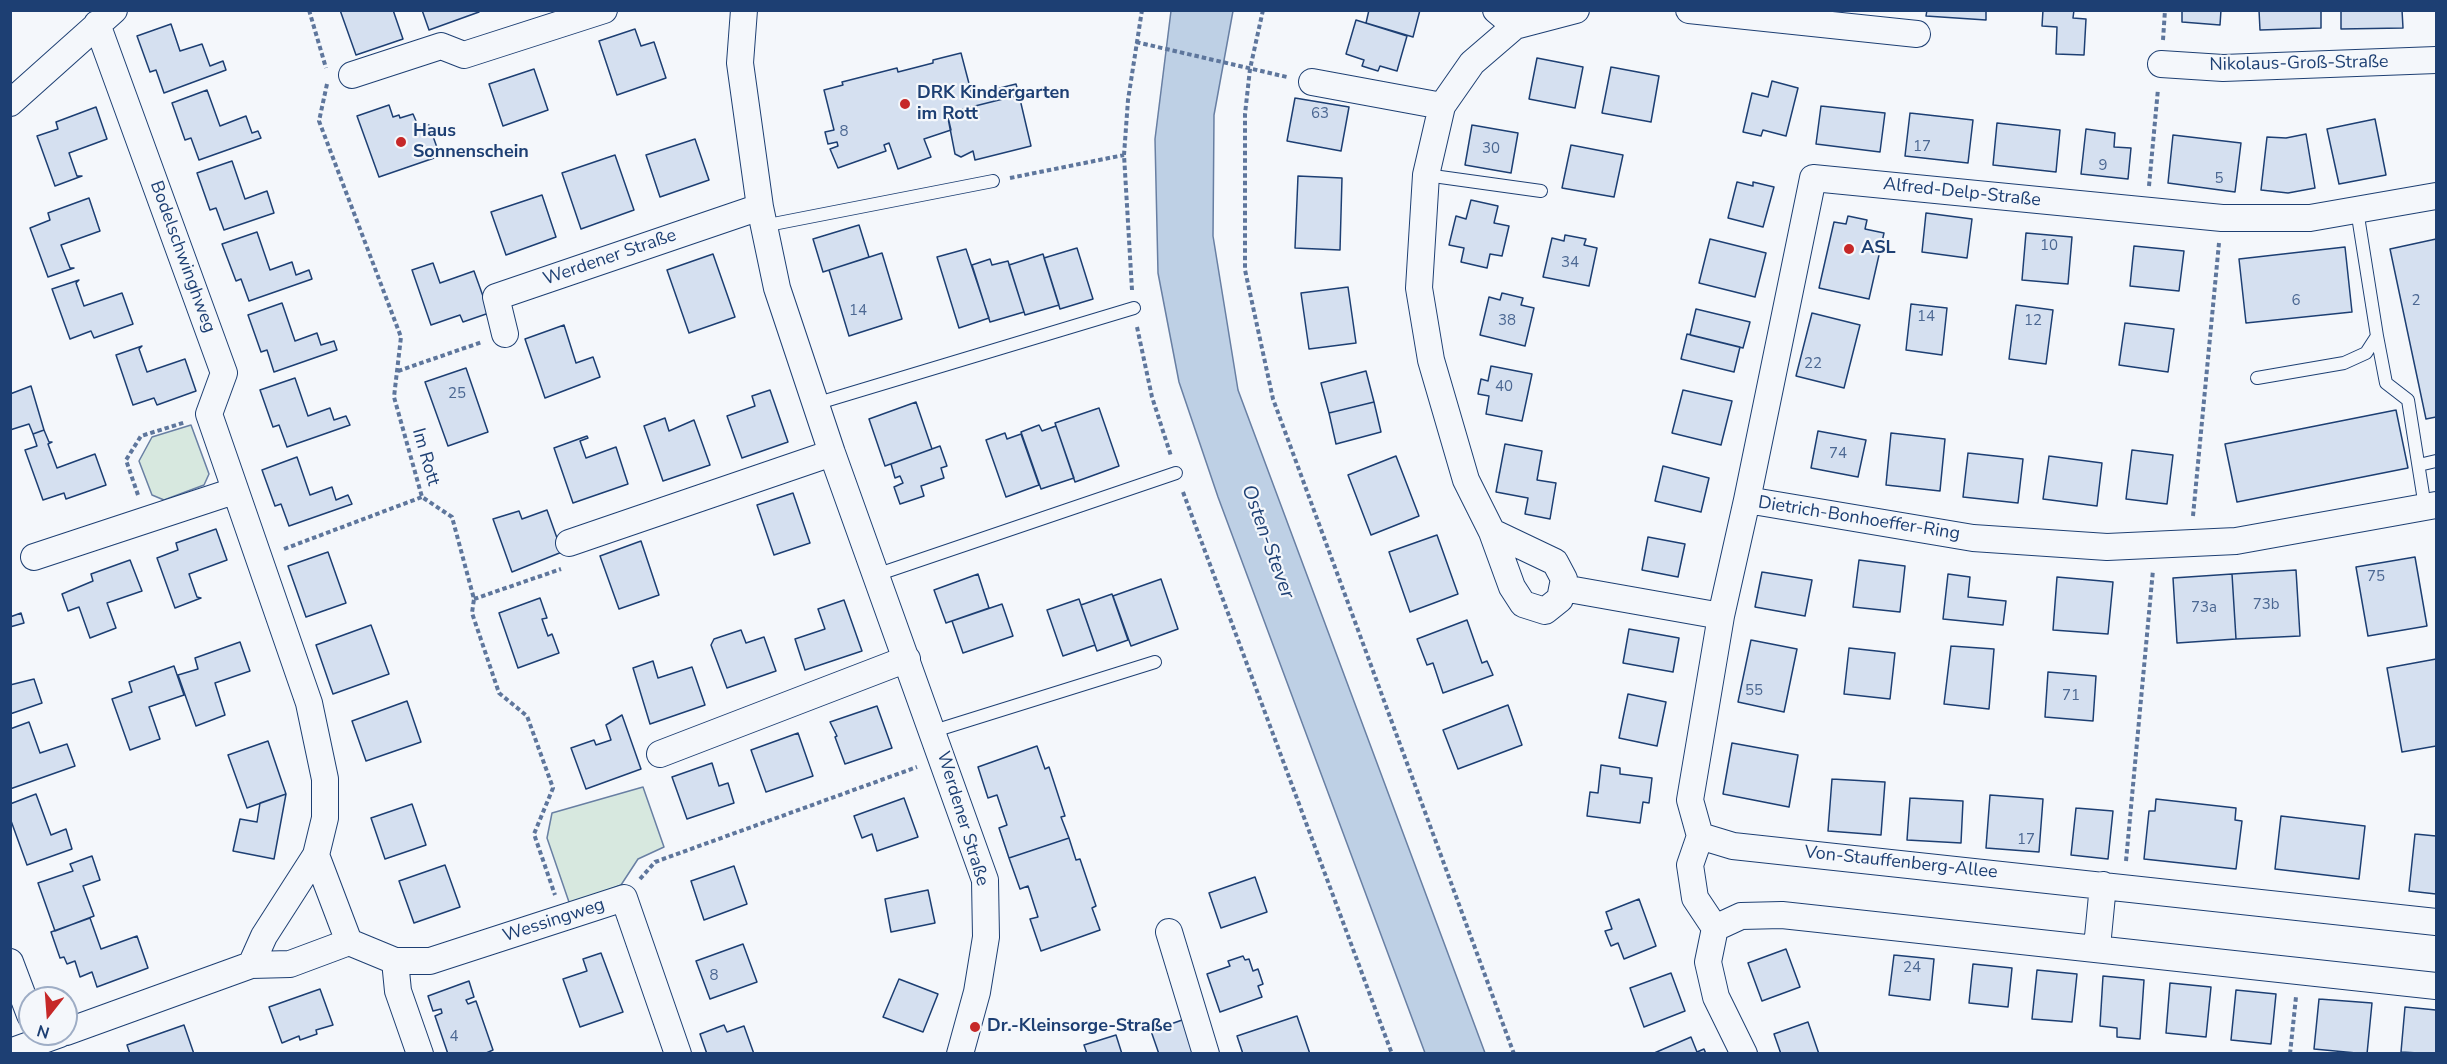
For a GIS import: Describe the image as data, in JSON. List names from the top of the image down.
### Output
{
  "streets": {
    "street": [
      "Nikolaus-Groß-Straße",
      "Alfred-Delp-Straße",
      "Bodelschwinghweg",
      "Werdener Straße",
      "Dietrich-Bonhoeffer-Ring",
      "Von-Stauffenberg-Allee",
      "Wessingweg"
    ],
    "path": ["Im Rott"]
  },
  "crossings": [
    ["Alfred-Delp-Straße", "Dietrich-Bonhoeffer-Ring"],
    ["Im Rott", "Wessingweg"],
    ["Dietrich-Bonhoeffer-Ring", "Von-Stauffenberg-Allee"]
  ],
  "water": ["Osten-Stever"],
  "places": [
    "DRK Kindergarten im Rott",
    "Haus Sonnenschein",
    "ASL",
    "Dr.-Kleinsorge-Straße"
  ],
  "house_numbers": [
    "63",
    "8",
    "17",
    "30",
    "9",
    "5",
    "10",
    "34",
    "6",
    "2",
    "14",
    "14",
    "38",
    "12",
    "22",
    "40",
    "25",
    "74",
    "75",
    "73b",
    "73a",
    "55",
    "71",
    "17",
    "24",
    "8",
    "4"
  ],
  "north": "bottom"
}
